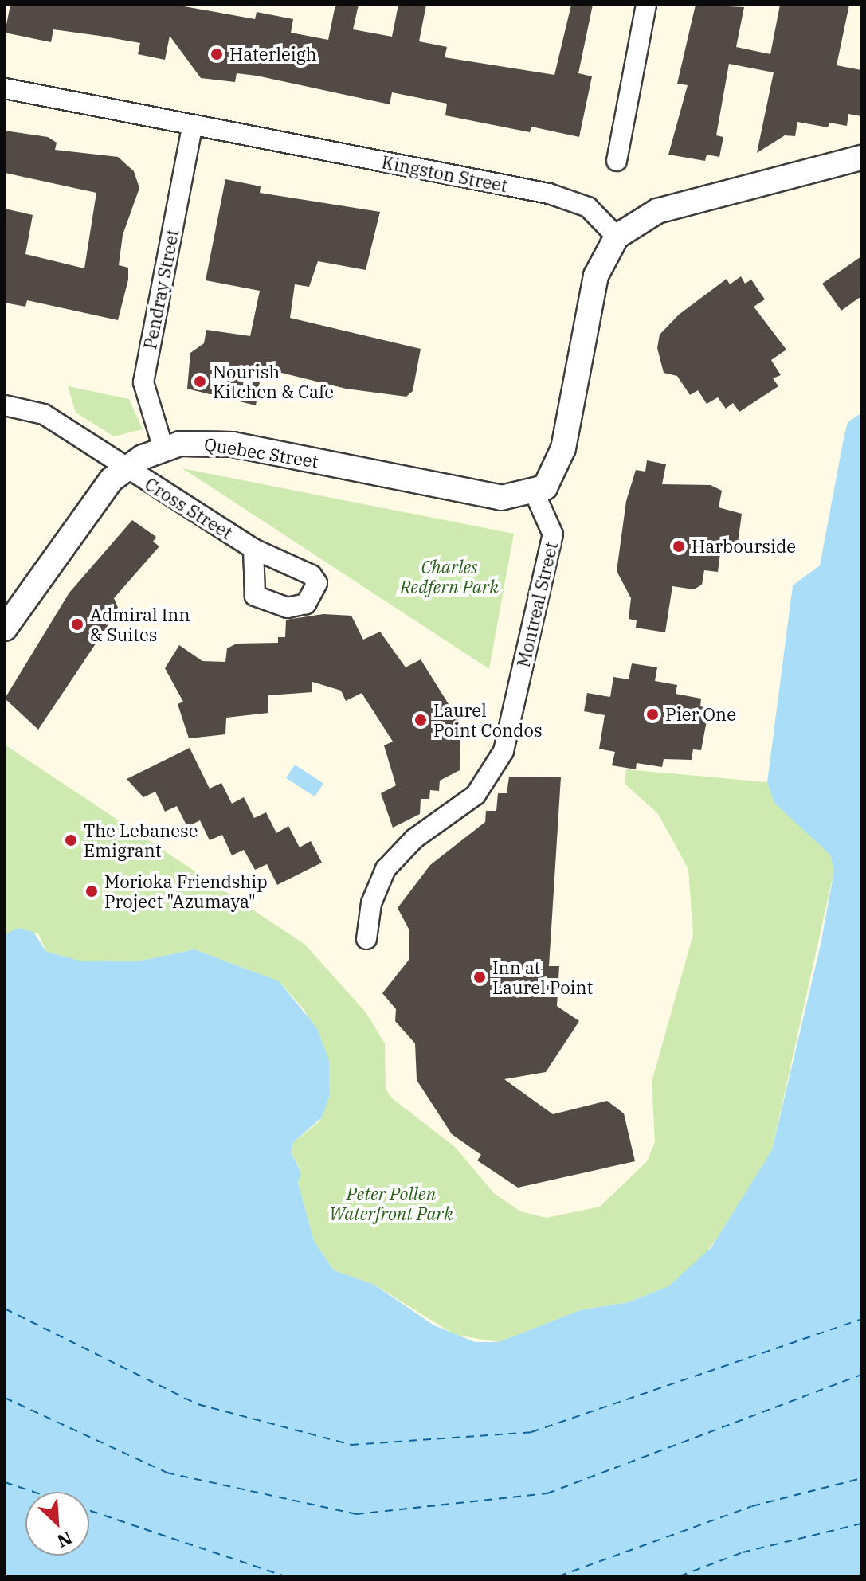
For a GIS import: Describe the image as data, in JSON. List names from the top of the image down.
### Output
{
  "streets": {
    "street": [
      "Kingston Street",
      "Pendray Street",
      "Quebec Street",
      "Cross Street",
      "Montreal Street"
    ]
  },
  "crossings": [
    ["Kingston Street", "Pendray Street"],
    ["Pendray Street", "Quebec Street"],
    ["Quebec Street", "Cross Street"],
    ["Quebec Street", "Montreal Street"]
  ],
  "parks": ["Charles Redfern Park", "Peter Pollen Waterfront Park"],
  "places": [
    "Haterleigh",
    "Nourish Kitchen & Cafe",
    "Harbourside",
    "Admiral Inn & Suites",
    "Pier One",
    "Laurel Point Condos",
    "The Lebanese Emigrant",
    "Morioka Friendship Project \"Azumaya\"",
    "Inn at Laurel Point"
  ],
  "north": "bottom right"
}
